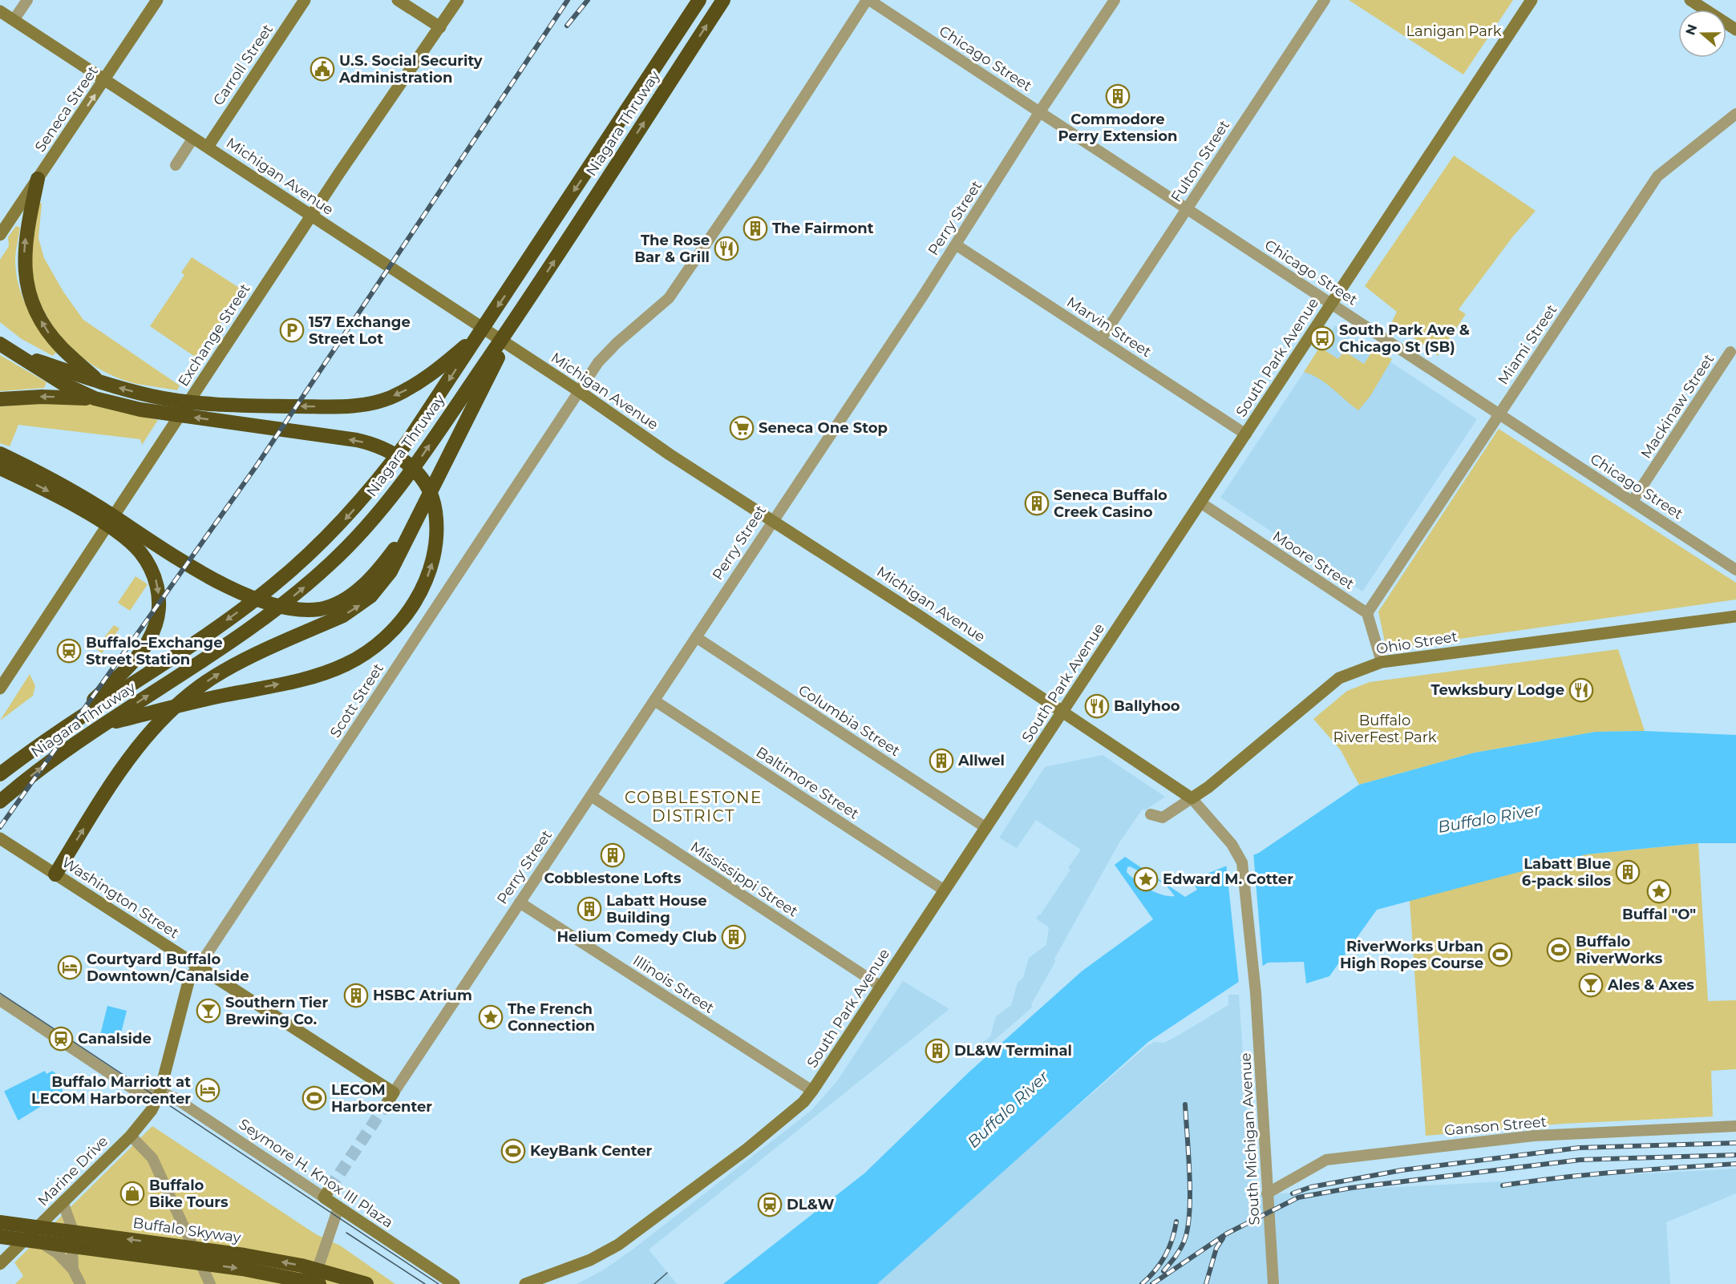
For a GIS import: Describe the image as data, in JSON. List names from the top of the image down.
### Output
{
  "streets": {
    "highway": ["Niagara Thruway", "Buffalo Skyway"],
    "street": [
      "Chicago Street",
      "Carroll Street",
      "Seneca Street",
      "Fulton Street",
      "Michigan Avenue",
      "Perry Street",
      "Marvin Street",
      "Exchange Street",
      "Miami Street",
      "South Park Avenue",
      "Mackinaw Street",
      "Moore Street",
      "Ohio Street",
      "Scott Street",
      "Columbia Street",
      "Baltimore Street",
      "Mississippi Street",
      "Washington Street",
      "Illinois Street",
      "Ganson Street",
      "South Michigan Avenue",
      "Marine Drive",
      "Seymore H. Knox III Plaza"
    ]
  },
  "crossings": [
    ["Chicago Street", "Fulton Street"],
    ["Chicago Street", "Perry Street"],
    ["Chicago Street", "Miami Street"],
    ["Chicago Street", "South Park Avenue"],
    ["Chicago Street", "Mackinaw Street"],
    ["Chicago Street", "Scott Street"],
    ["Carroll Street", "Michigan Avenue"],
    ["Seneca Street", "Michigan Avenue"],
    ["Fulton Street", "Marvin Street"],
    ["Michigan Avenue", "Perry Street"],
    ["Michigan Avenue", "South Park Avenue"],
    ["Michigan Avenue", "Ohio Street"],
    ["Michigan Avenue", "Scott Street"],
    ["Michigan Avenue", "South Michigan Avenue"],
    ["Perry Street", "Marvin Street"],
    ["Perry Street", "Columbia Street"],
    ["Perry Street", "Baltimore Street"],
    ["Perry Street", "Mississippi Street"],
    ["Perry Street", "Washington Street"],
    ["Perry Street", "Illinois Street"],
    ["Marvin Street", "South Park Avenue"],
    ["Miami Street", "Moore Street"],
    ["South Park Avenue", "Moore Street"],
    ["South Park Avenue", "Columbia Street"],
    ["South Park Avenue", "Baltimore Street"],
    ["South Park Avenue", "Mississippi Street"],
    ["South Park Avenue", "Illinois Street"],
    ["Ohio Street", "South Michigan Avenue"],
    ["Scott Street", "Washington Street"],
    ["Scott Street", "Marine Drive"],
    ["Scott Street", "Seymore H. Knox III Plaza"],
    ["Ganson Street", "South Michigan Avenue"],
    ["Marine Drive", "Seymore H. Knox III Plaza"]
  ],
  "one_way": ["Seneca Street"],
  "districts": ["COBBLESTONE DISTRICT"],
  "water": ["Buffalo River"],
  "parks": ["Lanigan Park", "Buffalo RiverFest Park"],
  "places": {
    "public building": ["U.S. Social Security Administration"],
    "building": [
      "Commodore Perry Extension",
      "The Fairmont",
      "Seneca Buffalo Creek Casino",
      "Allwel",
      "Cobblestone Lofts",
      "Labatt Blue 6-pack silos",
      "Labatt House Building",
      "Helium Comedy Club",
      "HSBC Atrium",
      "DL&W Terminal"
    ],
    "restaurant": ["The Rose Bar & Grill", "Tewksbury Lodge", "Ballyhoo"],
    "parking": ["157 Exchange Street Lot"],
    "bus stop": ["South Park Ave & Chicago St (SB)"],
    "supermarket": ["Seneca One Stop"],
    "station": ["Buffalo–Exchange Street Station", "Canalside", "DL&W"],
    "place": ["Edward M. Cotter", "Buffal \"O\"", "The French Connection"],
    "sports": [
      "Buffalo RiverWorks",
      "RiverWorks Urban High Ropes Course",
      "LECOM Harborcenter",
      "KeyBank Center"
    ],
    "hotel": ["Courtyard Buffalo Downtown/Canalside", "Buffalo Marriott at LECOM Harborcenter"],
    "bar": ["Ales & Axes", "Southern Tier Brewing Co."],
    "shop": ["Buffalo Bike Tours"]
  },
  "north": "left"
}
